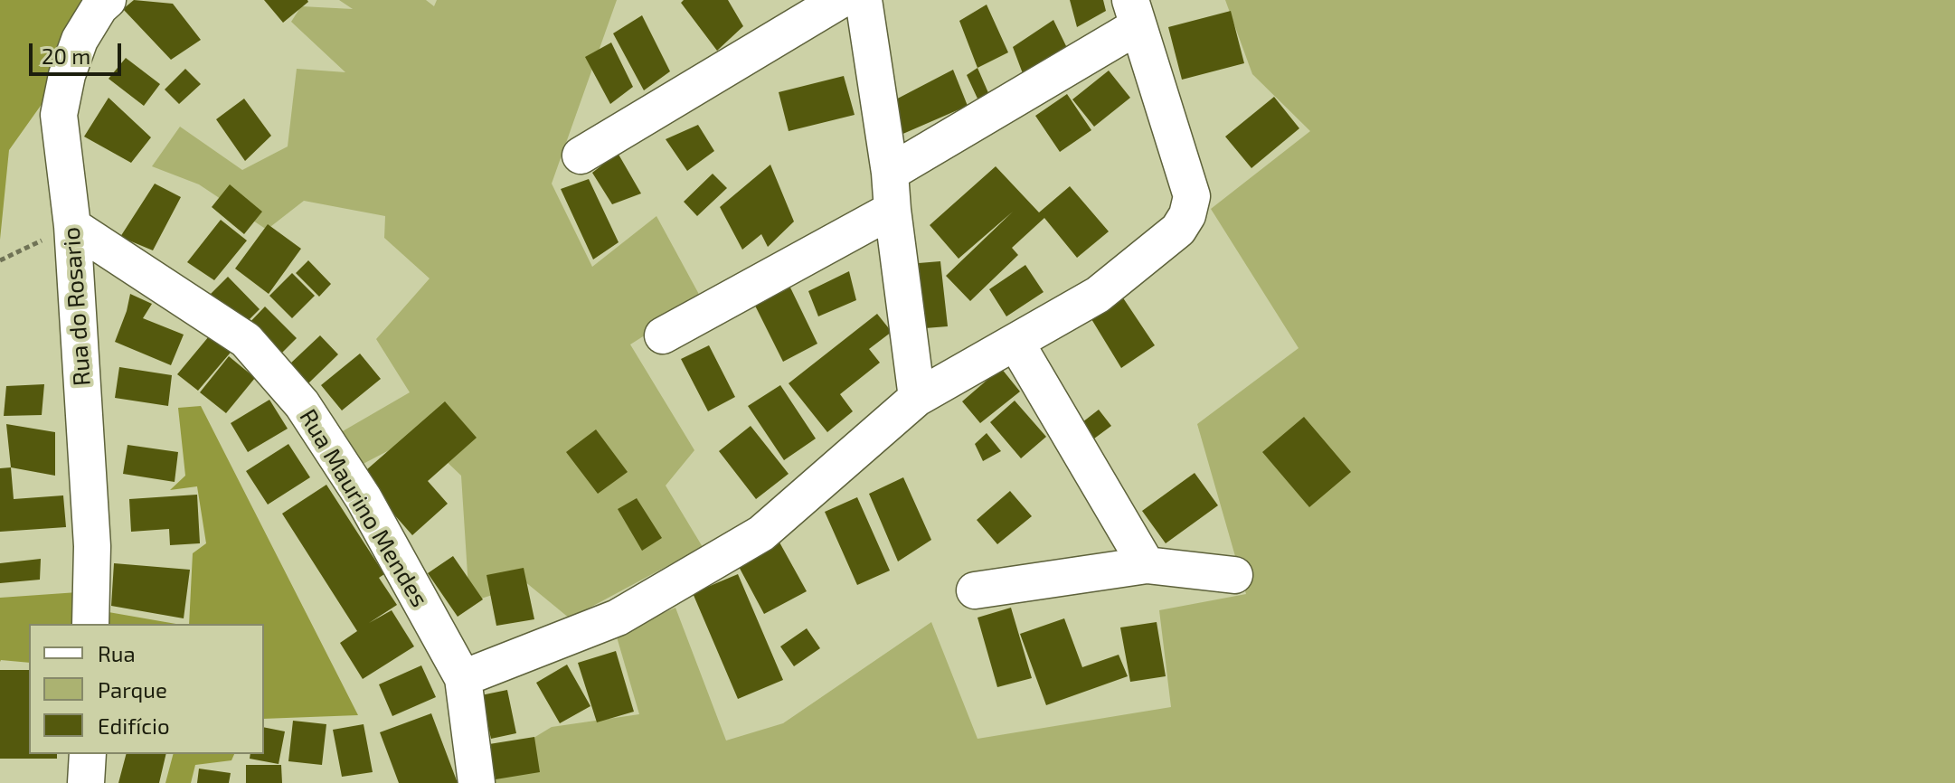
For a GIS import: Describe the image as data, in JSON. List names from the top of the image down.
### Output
{
  "streets": {
    "street": ["Rua do Rosario", "Rua Maurino Mendes"]
  },
  "crossings": [
    ["Rua do Rosario", "Rua Maurino Mendes"]
  ],
  "legend": ["Rua", "Parque", "Edifício"],
  "scale_bar": "20 m"
}
